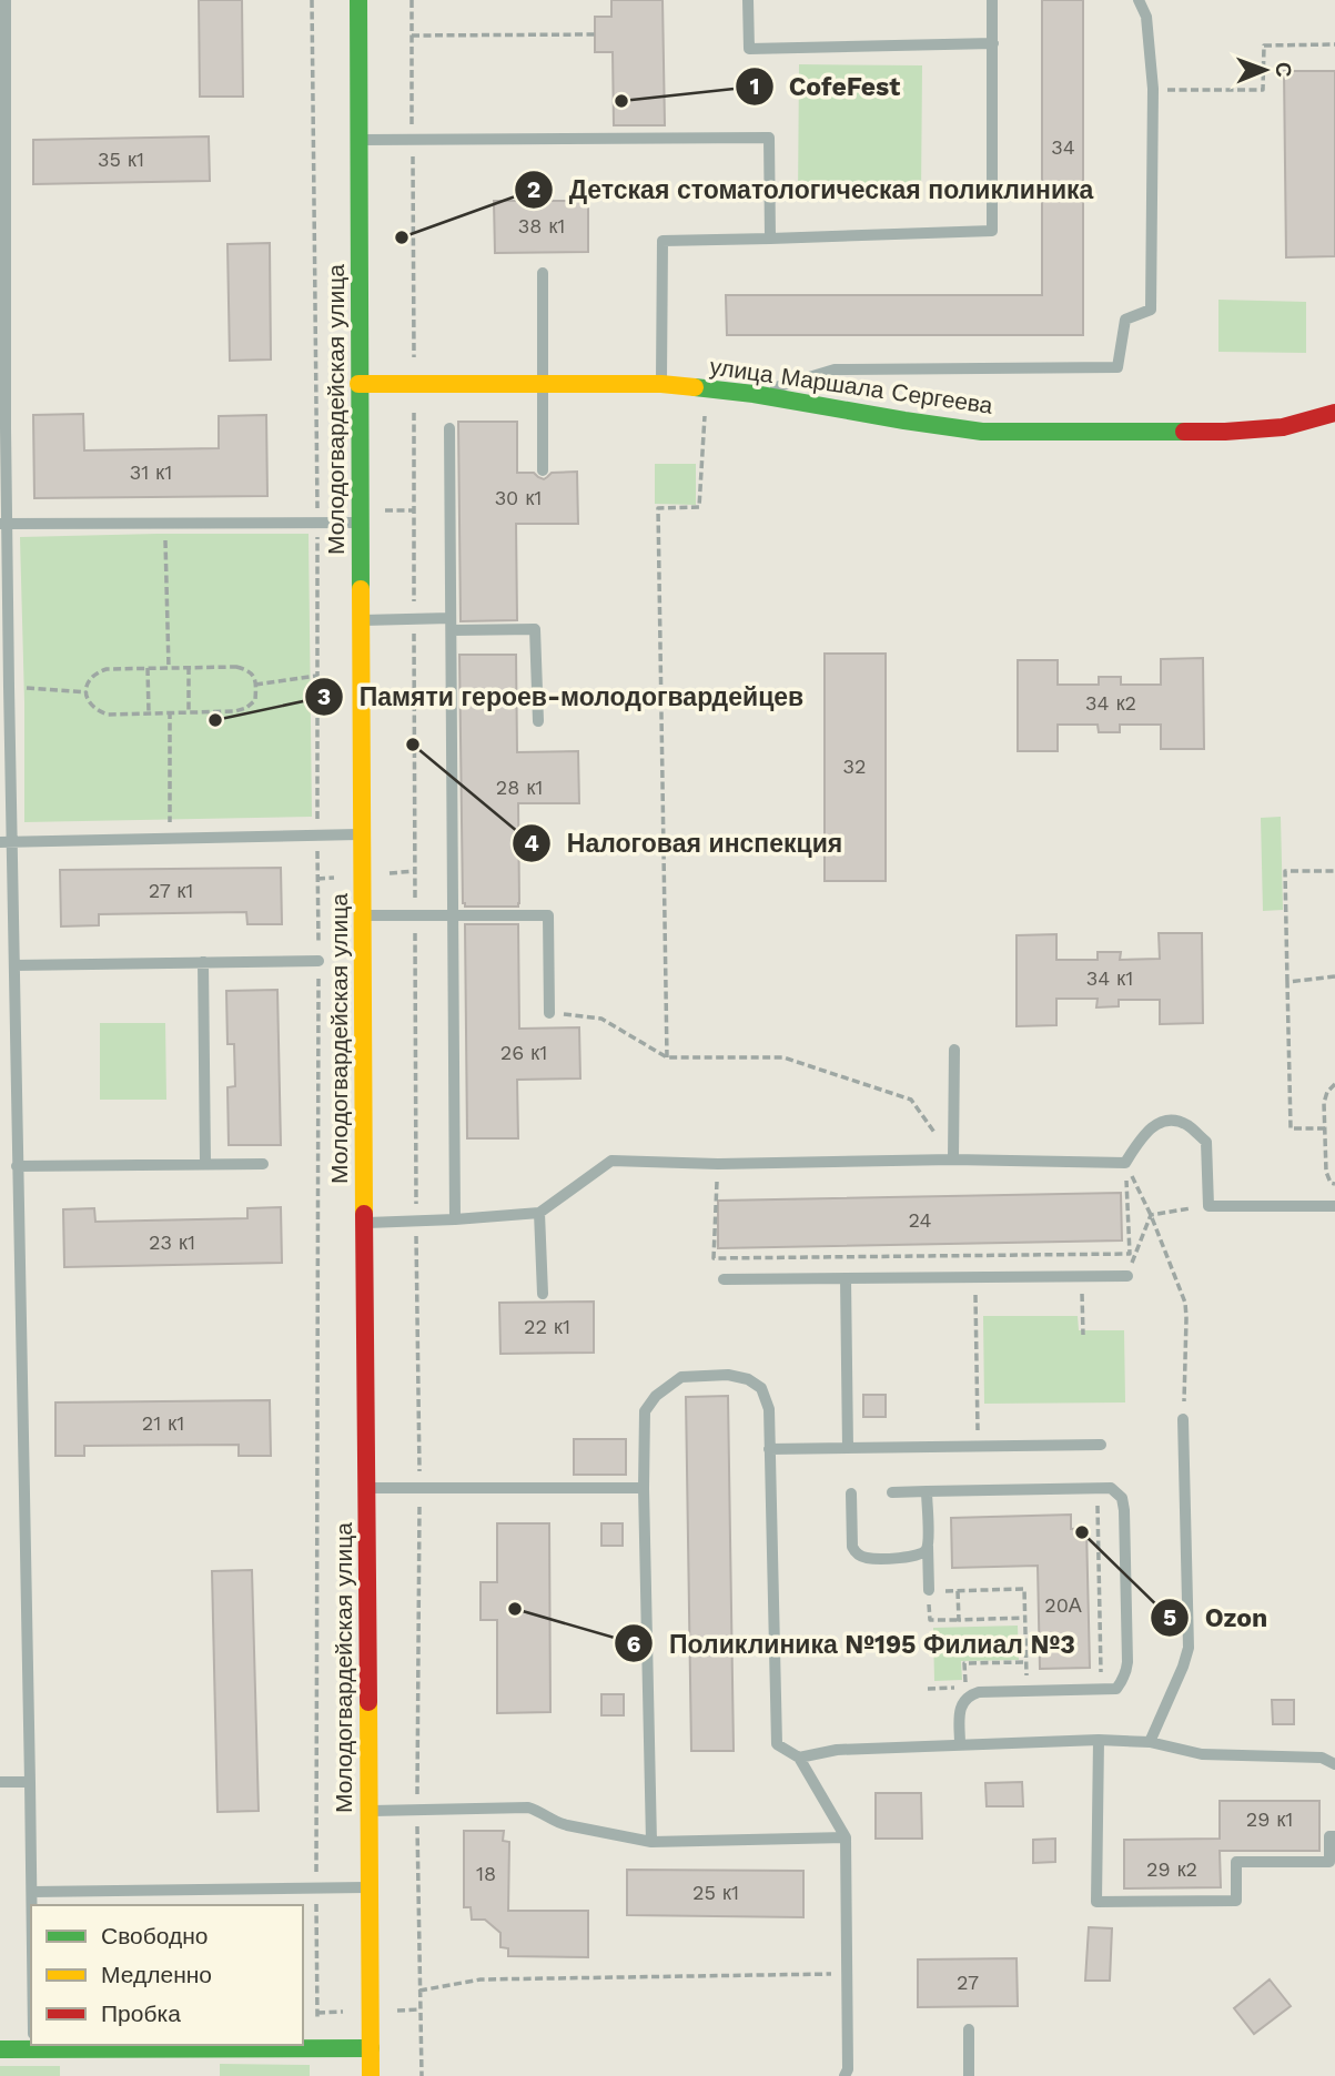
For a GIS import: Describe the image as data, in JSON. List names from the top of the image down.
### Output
{
  "streets": {
    "street": ["улица Маршала Сергеева", "Молодогвардейская улица"]
  },
  "crossings": [
    ["улица Маршала Сергеева", "Молодогвардейская улица"]
  ],
  "places": [
    "CofeFest",
    "Детская стоматологическая поликлиника",
    "Памяти героев-молодогвардейцев",
    "Налоговая инспекция",
    "Ozon",
    "Поликлиника №195 Филиал №3"
  ],
  "house_numbers": [
    "34",
    "35 к1",
    "38 к1",
    "31 к1",
    "30 к1",
    "34 к2",
    "32",
    "28 к1",
    "27 к1",
    "34 к1",
    "26 к1",
    "24",
    "23 к1",
    "22 к1",
    "21 к1",
    "20А",
    "29 к1",
    "29 к2",
    "18",
    "25 к1",
    "27"
  ],
  "legend": ["Свободно", "Медленно", "Пробка"],
  "north": "right"
}
